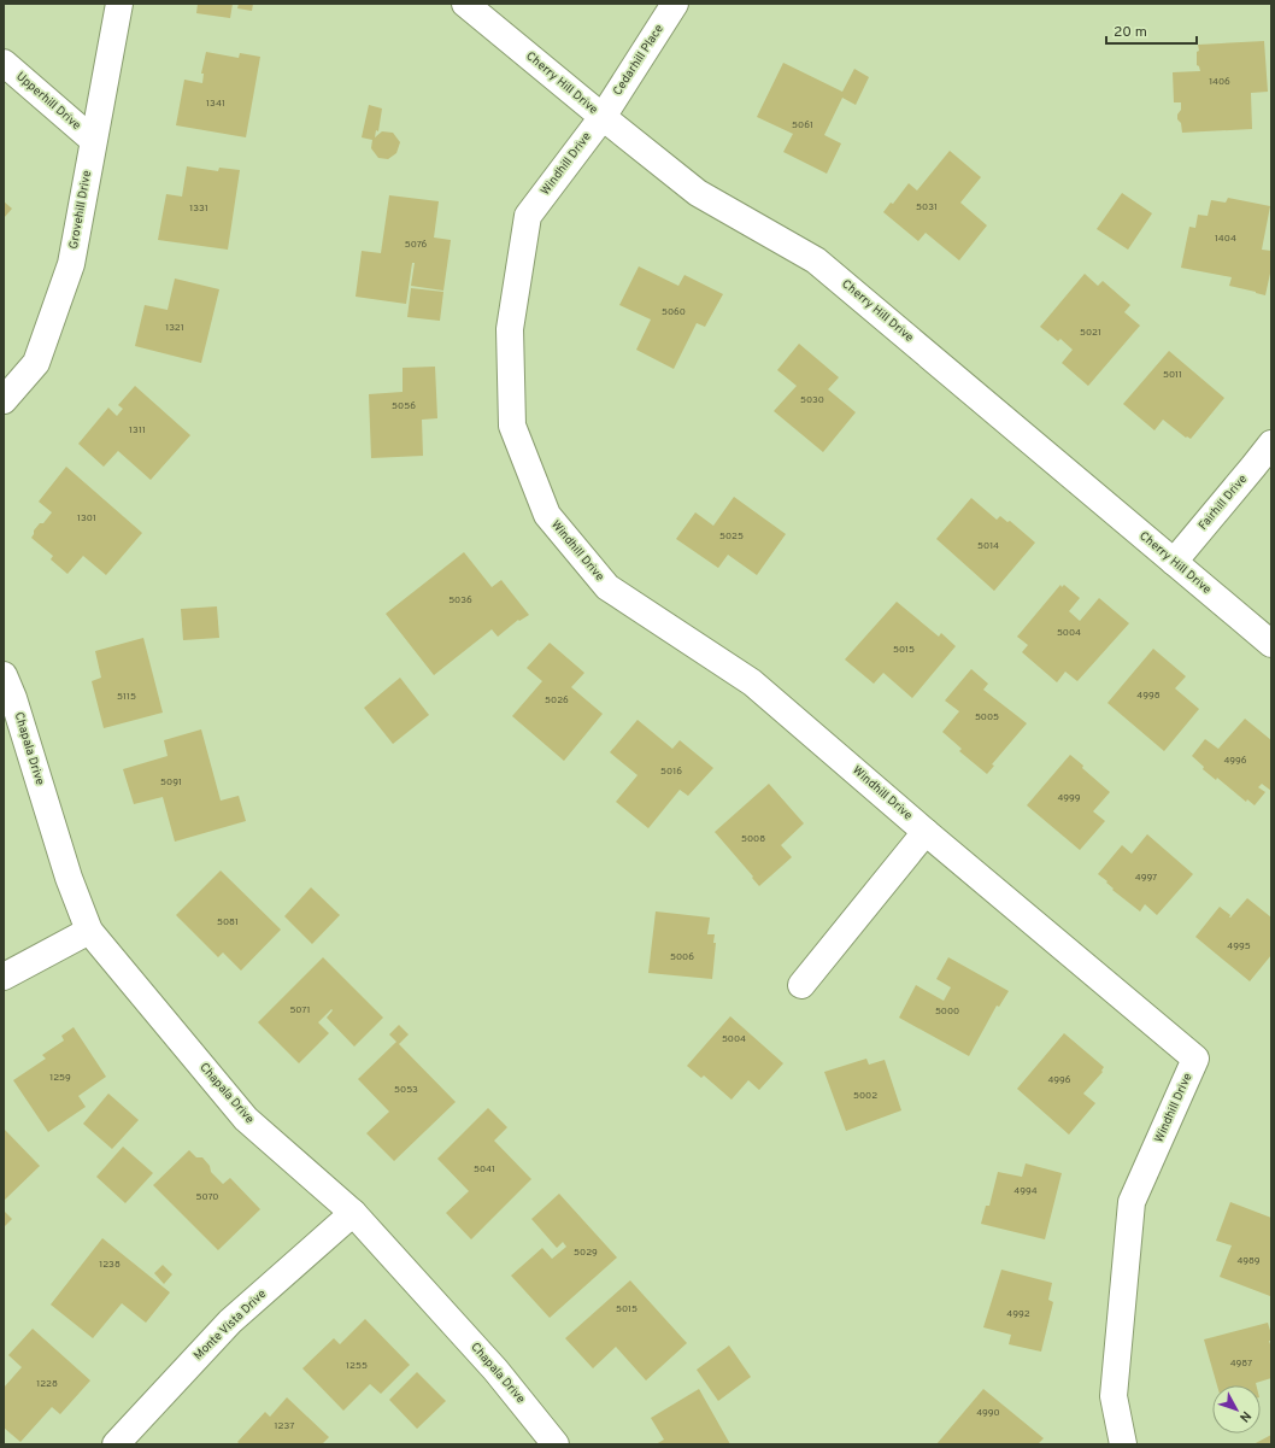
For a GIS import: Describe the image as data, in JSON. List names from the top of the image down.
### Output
{
  "streets": {
    "street": [
      "Cedarhill Place",
      "Cherry Hill Drive",
      "Upperhill Drive",
      "Windhill Drive",
      "Grovehill Drive",
      "Fairhill Drive",
      "Chapala Drive",
      "Monte Vista Drive"
    ]
  },
  "crossings": [
    ["Cedarhill Place", "Cherry Hill Drive"],
    ["Cedarhill Place", "Windhill Drive"],
    ["Cherry Hill Drive", "Windhill Drive"],
    ["Cherry Hill Drive", "Fairhill Drive"],
    ["Upperhill Drive", "Grovehill Drive"],
    ["Chapala Drive", "Monte Vista Drive"]
  ],
  "house_numbers": [
    "1406",
    "1341",
    "5061",
    "5031",
    "1331",
    "1404",
    "5076",
    "5060",
    "1321",
    "5021",
    "5011",
    "5030",
    "5056",
    "1311",
    "1301",
    "5025",
    "5014",
    "5036",
    "5004",
    "5015",
    "4998",
    "5115",
    "5026",
    "5005",
    "4996",
    "5016",
    "5091",
    "4999",
    "5008",
    "4997",
    "5081",
    "4995",
    "5006",
    "5071",
    "5000",
    "5004",
    "1259",
    "4996",
    "5053",
    "5002",
    "5041",
    "4994",
    "5070",
    "5029",
    "4989",
    "1238",
    "5015",
    "4992",
    "4987",
    "1255",
    "1228",
    "4990",
    "1237"
  ],
  "scale_bar": "20 m",
  "north": "bottom right"
}
